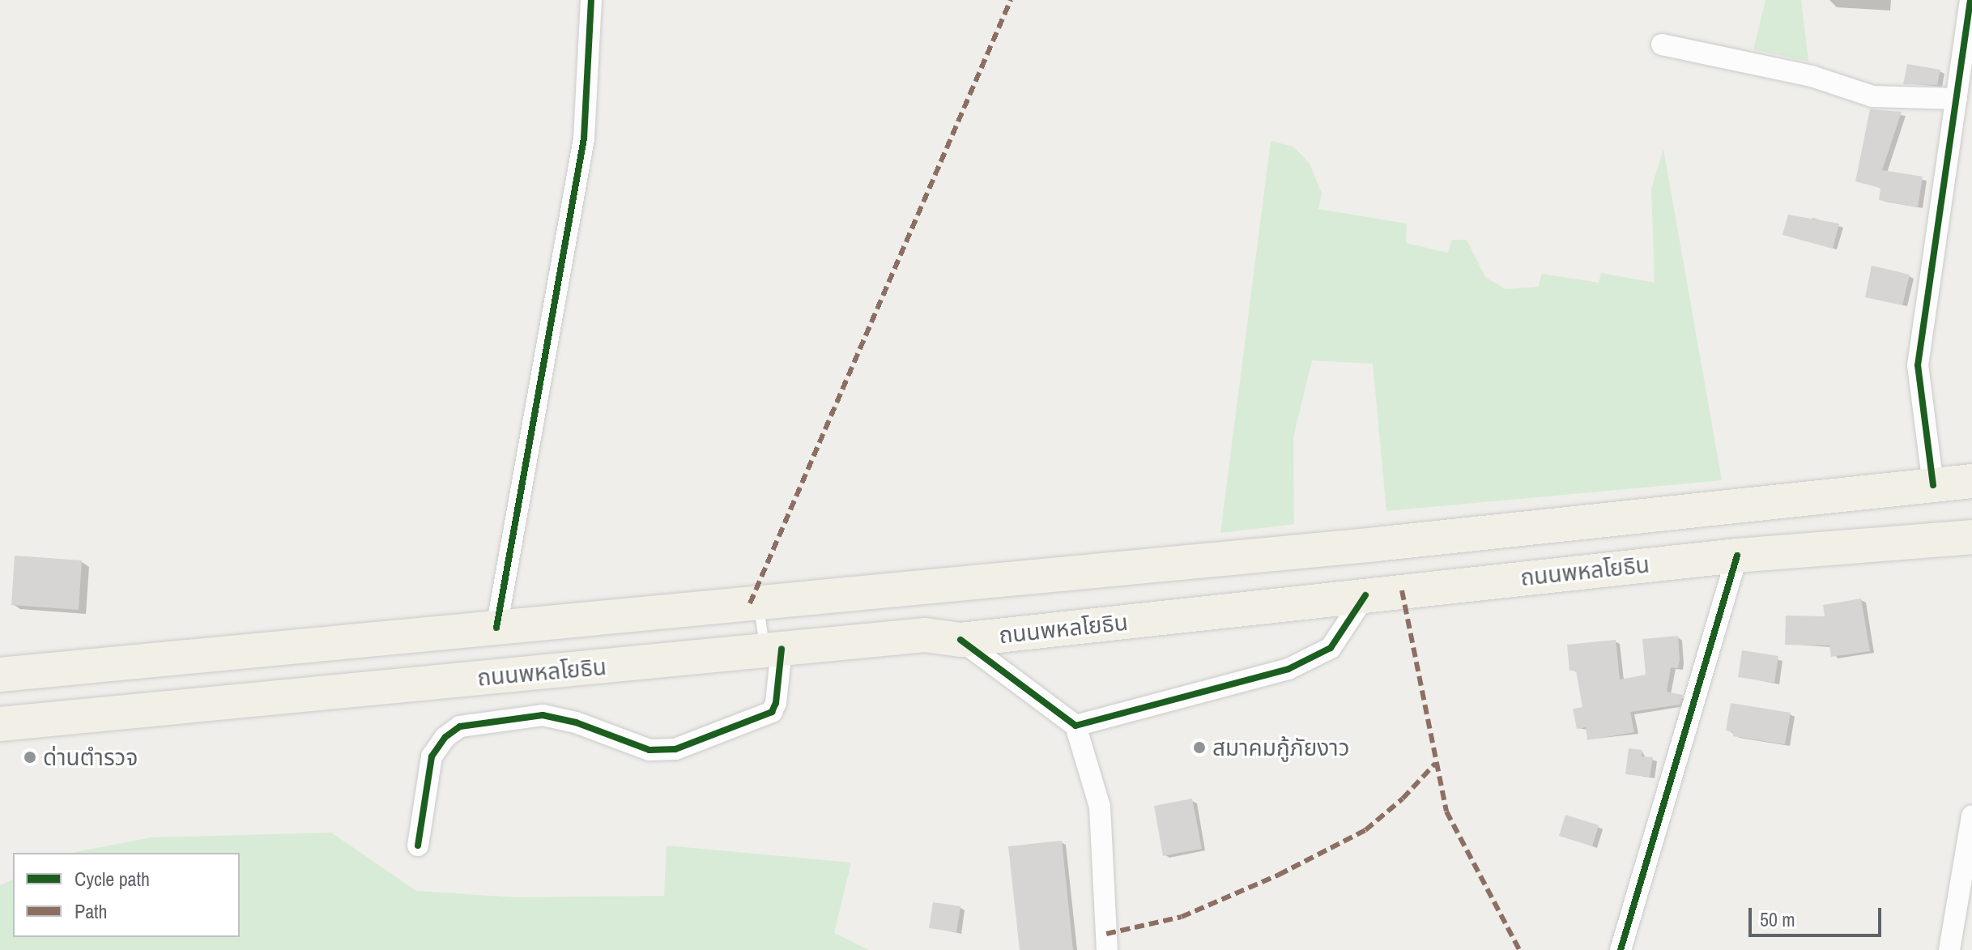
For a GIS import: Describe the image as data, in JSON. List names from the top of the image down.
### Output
{
  "streets": {
    "highway": ["ถนนพหลโยธิน"]
  },
  "places": ["สมาคมกู้ภัยงาว", "ด่านตำรวจ"],
  "legend": ["Cycle path", "Path"],
  "scale_bar": "50 m"
}
